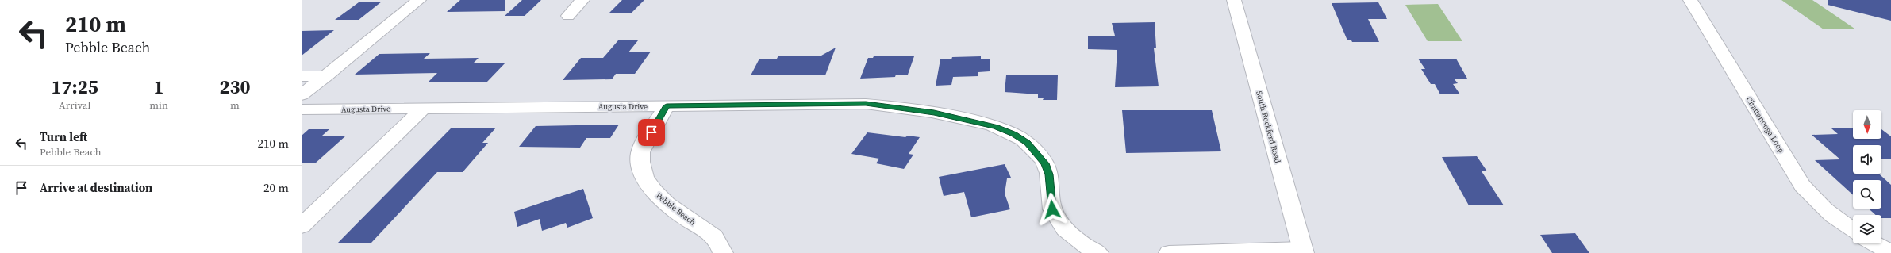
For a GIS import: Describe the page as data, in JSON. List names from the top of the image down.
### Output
{
  "streets": {
    "street": [
      "Augusta Drive",
      "Chattanooga Loop",
      "South Rockford Road",
      "Pebble Beach"
    ]
  },
  "crossings": [
    ["Augusta Drive", "Pebble Beach"]
  ],
  "north": "bottom",
  "page": {
    "turn": ["210 m", "Pebble Beach"],
    "eta": [
      "17:25",
      "Arrival",
      "1",
      "min",
      "230",
      "m"
    ],
    "list": [
      {
        "name": "Turn left",
        "note": "Pebble Beach",
        "value": "210 m"
      },
      {
        "name": "Arrive at destination",
        "value": "20 m"
      }
    ]
  }
}
